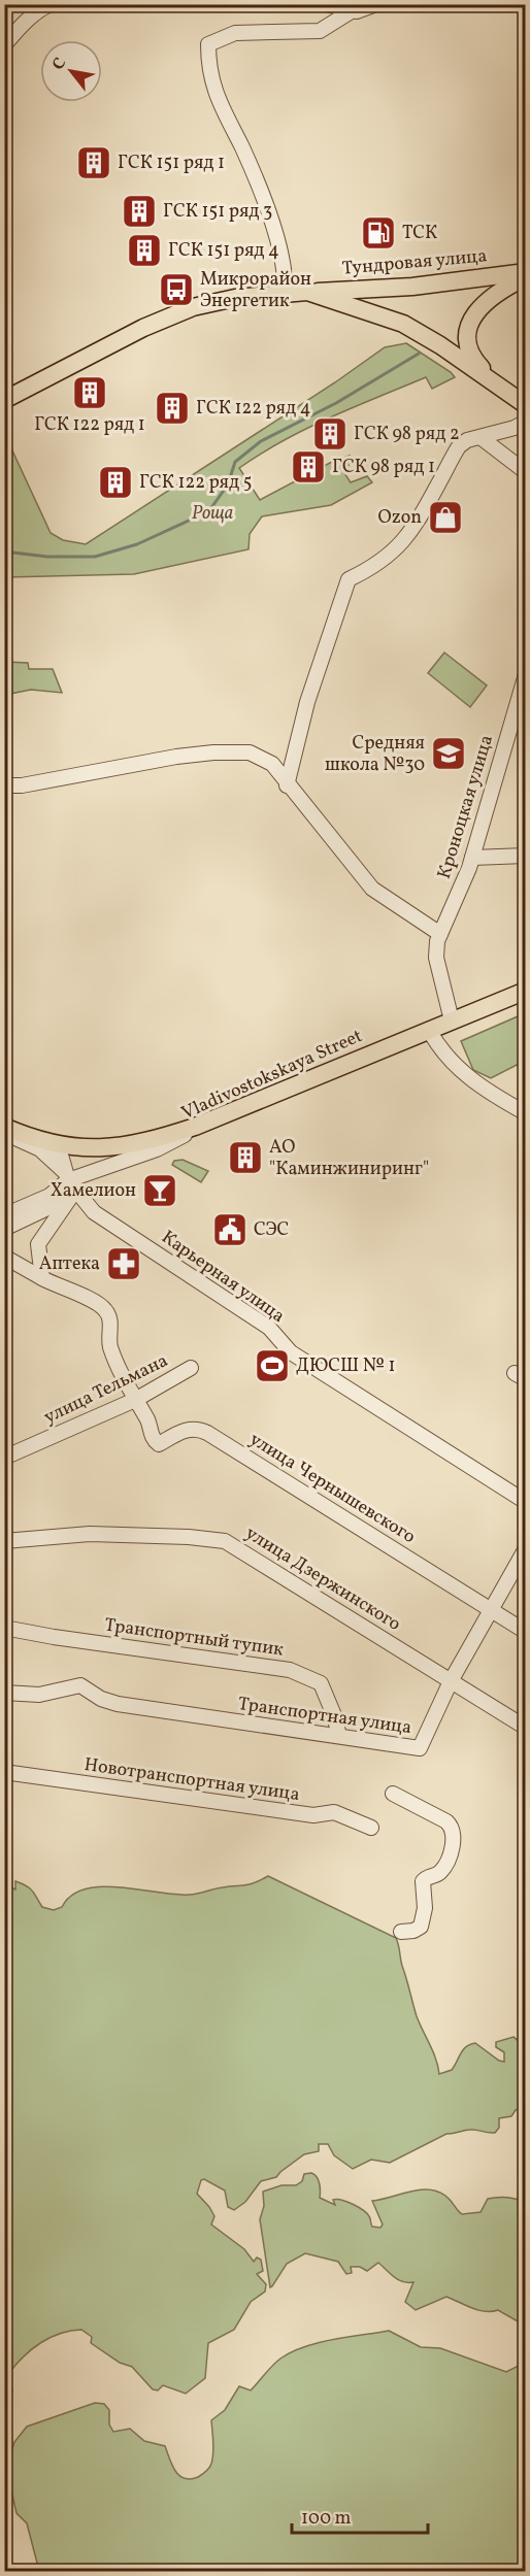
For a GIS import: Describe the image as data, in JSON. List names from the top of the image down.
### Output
{
  "streets": {
    "main road": ["Тундровая улица", "Vladivostokskaya Street"],
    "street": [
      "Кроноцкая улица",
      "Карьерная улица",
      "улица Тельмана",
      "улица Чернышевского",
      "улица Дзержинского",
      "Транспортный тупик",
      "Транспортная улица",
      "Новотранспортная улица"
    ]
  },
  "crossings": [
    ["Кроноцкая улица", "Vladivostokskaya Street"],
    ["Vladivostokskaya Street", "Карьерная улица"],
    ["улица Тельмана", "улица Чернышевского"],
    ["улица Чернышевского", "Транспортная улица"],
    ["улица Дзержинского", "Транспортная улица"],
    ["Транспортный тупик", "Транспортная улица"]
  ],
  "parks": ["Роща"],
  "places": {
    "building": [
      "ГСК 151 ряд 1",
      "ГСК 151 ряд 3",
      "ГСК 151 ряд 4",
      "ГСК 122 ряд 1",
      "ГСК 122 ряд 4",
      "ГСК 98 ряд 2",
      "ГСК 98 ряд 1",
      "ГСК 122 ряд 5",
      "АО \"Каминжиниринг\""
    ],
    "fuel station": ["ТСК"],
    "bus stop": ["Микрорайон Энергетик"],
    "shop": ["Ozon"],
    "school or university": ["Средняя школа №30"],
    "bar": ["Хамелион"],
    "public building": ["СЭС"],
    "pharmacy": ["Аптека"],
    "sports": ["ДЮСШ № 1"]
  },
  "scale_bar": "100 m",
  "north": "top left"
}
